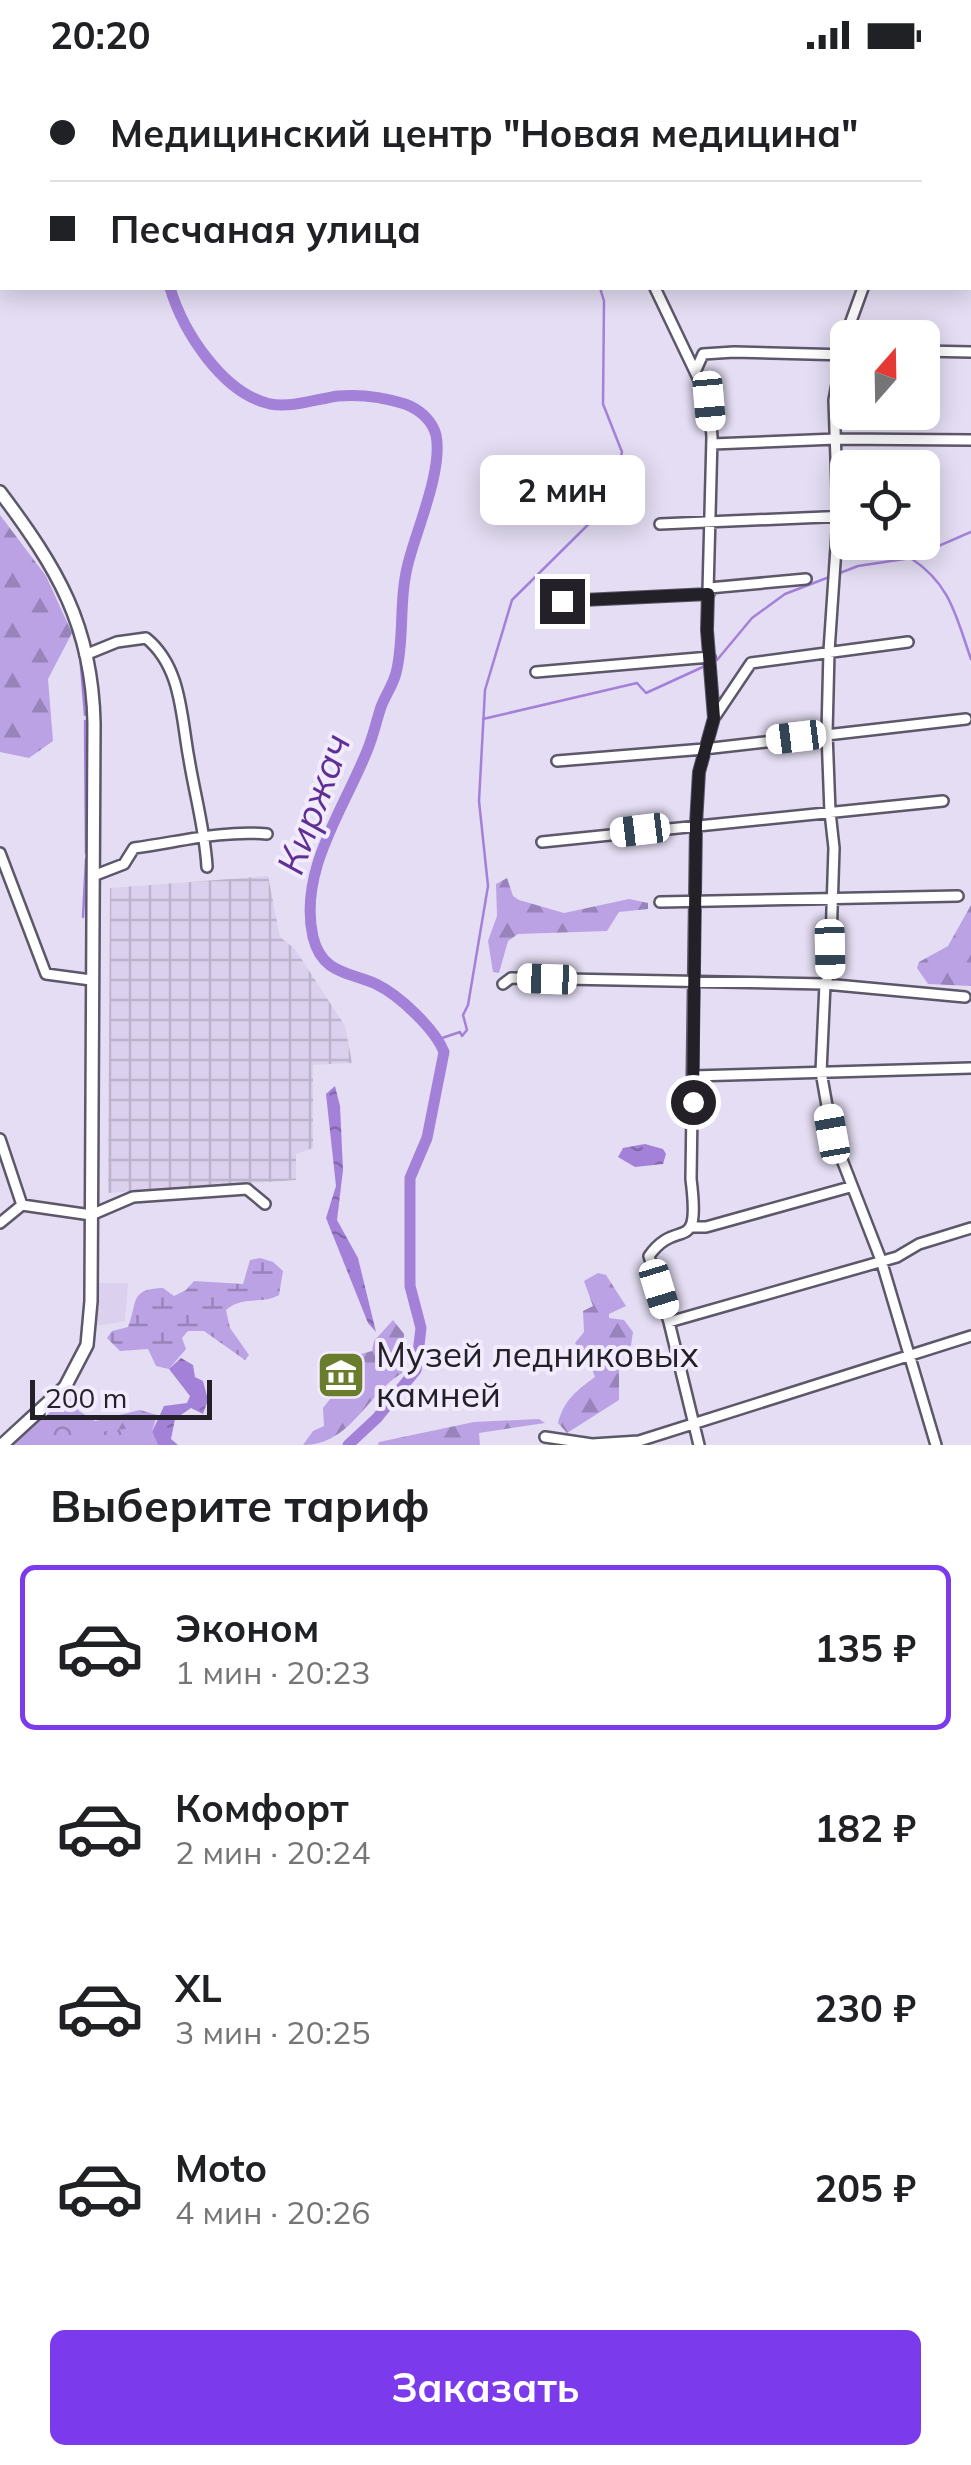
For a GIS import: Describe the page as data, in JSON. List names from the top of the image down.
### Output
{
  "water": ["Киржач"],
  "places": {
    "museum": ["Музей ледниковых камней"]
  },
  "scale_bar": "200 m",
  "north": "top",
  "page": {
    "status": "20:20",
    "banner": ["Медицинский центр \"Новая медицина\"", "Песчаная улица"],
    "bubble": "2 мин",
    "scale": "200 m",
    "heading": "Выберите тариф",
    "list": [
      {
        "name": "Эконом",
        "note": "1 мин · 20:23",
        "value": "135 ₽"
      },
      {
        "name": "Комфорт",
        "note": "2 мин · 20:24",
        "value": "182 ₽"
      },
      {
        "name": "XL",
        "note": "3 мин · 20:25",
        "value": "230 ₽"
      },
      {
        "name": "Moto",
        "note": "4 мин · 20:26",
        "value": "205 ₽"
      }
    ],
    "buttons": "Заказать"
  }
}
